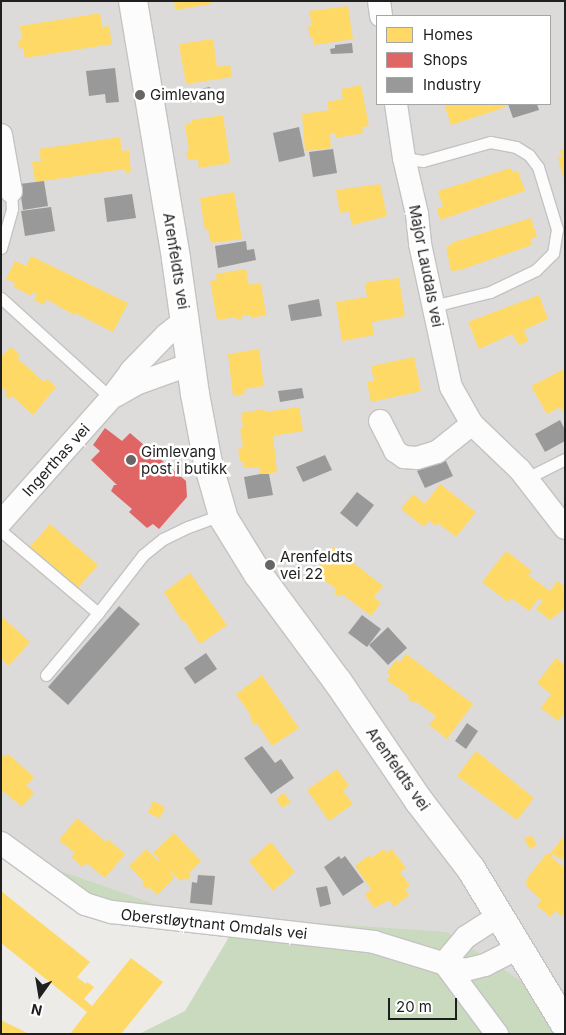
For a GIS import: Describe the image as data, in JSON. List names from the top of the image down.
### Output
{
  "streets": {
    "street": [
      "Arenfeldts vei",
      "Major Laudals vei",
      "Ingerthas vei",
      "Oberstløytnant Omdals vei"
    ]
  },
  "crossings": [
    ["Arenfeldts vei", "Ingerthas vei"],
    ["Arenfeldts vei", "Oberstløytnant Omdals vei"]
  ],
  "places": ["Gimlevang", "Gimlevang post i butikk", "Arenfeldts vei 22"],
  "legend": ["Homes", "Shops", "Industry"],
  "scale_bar": "20 m",
  "north": "bottom"
}
